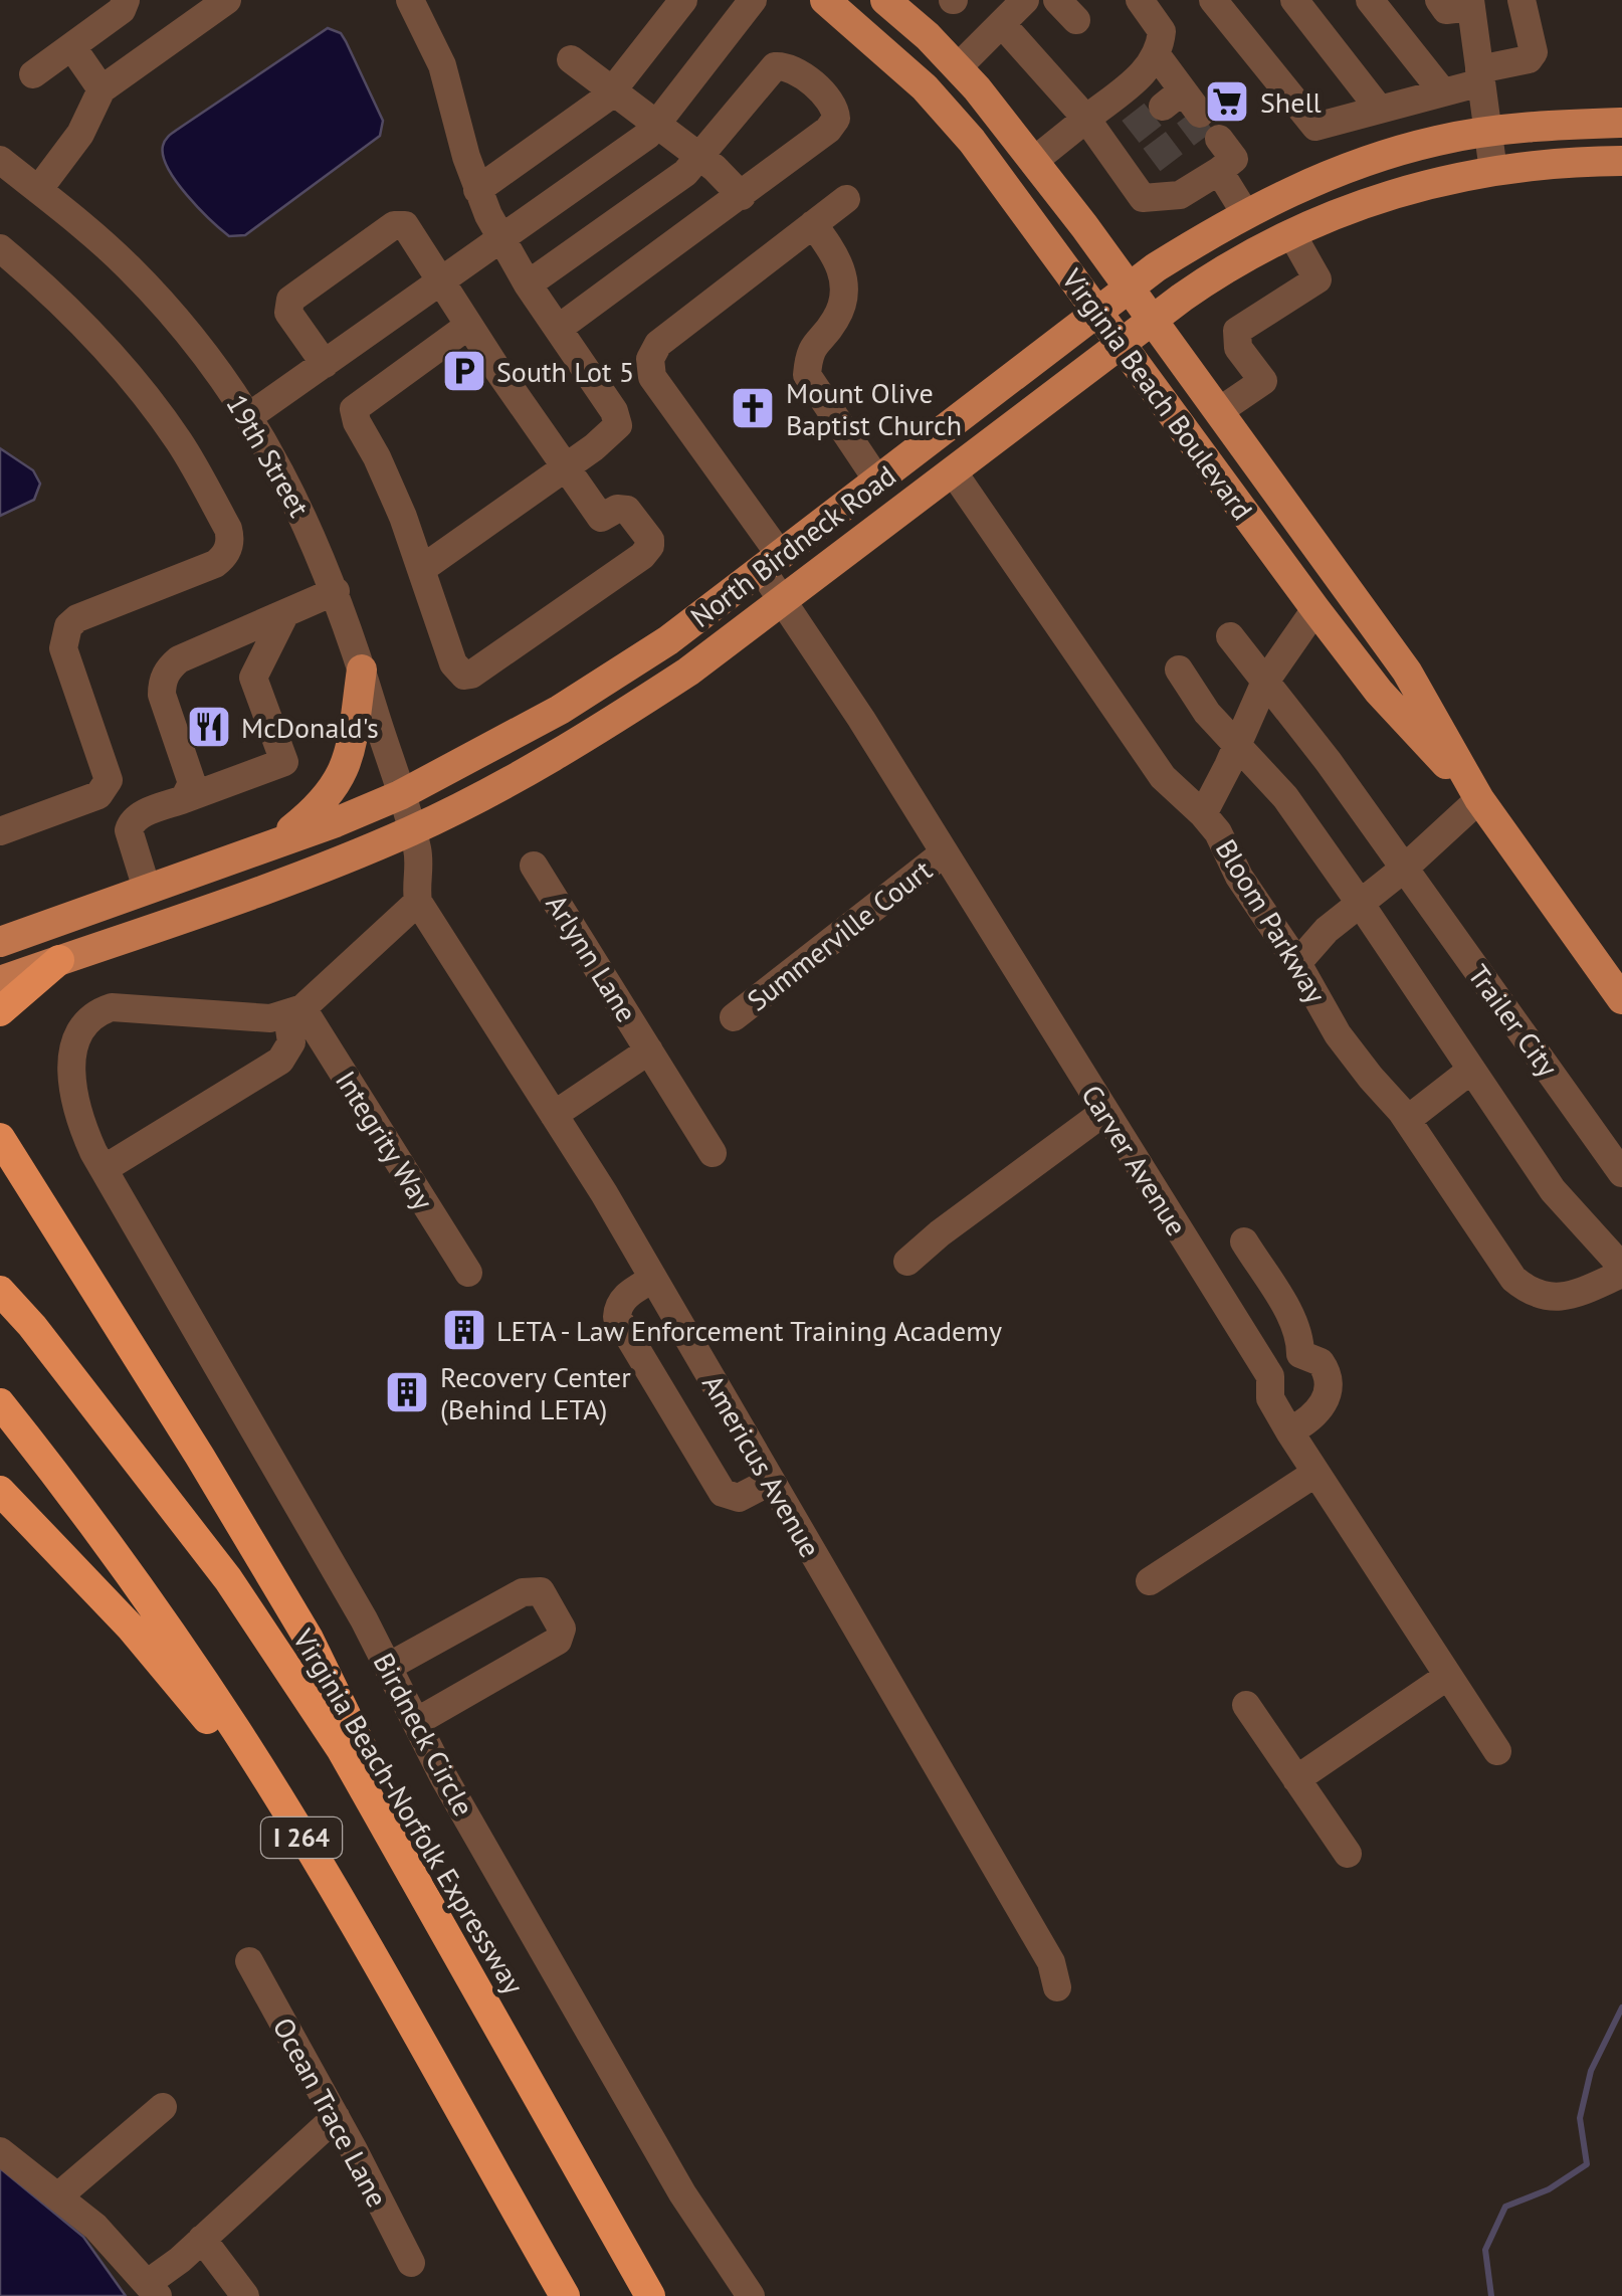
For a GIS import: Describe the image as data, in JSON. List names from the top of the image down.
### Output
{
  "streets": {
    "highway": ["Virginia Beach-Norfolk Expressway", "I 264"],
    "main road": ["Virginia Beach Boulevard", "North Birdneck Road"],
    "street": [
      "19th Street",
      "Bloom Parkway",
      "Summerville Court",
      "Arlynn Lane",
      "Trailer City",
      "Integrity Way",
      "Carver Avenue",
      "Americus Avenue",
      "Birdneck Circle",
      "Ocean Trace Lane"
    ]
  },
  "crossings": [
    ["Virginia Beach Boulevard", "North Birdneck Road"],
    ["19th Street", "North Birdneck Road"],
    ["North Birdneck Road", "Bloom Parkway"],
    ["North Birdneck Road", "Carver Avenue"],
    ["Summerville Court", "Carver Avenue"],
    ["Arlynn Lane", "Americus Avenue"],
    ["Integrity Way", "Birdneck Circle"]
  ],
  "places": {
    "supermarket": ["Shell"],
    "parking": ["South Lot 5"],
    "church": ["Mount Olive Baptist Church"],
    "restaurant": ["McDonald's"],
    "building": ["LETA - Law Enforcement Training Academy", "Recovery Center (Behind LETA)"]
  }
}
